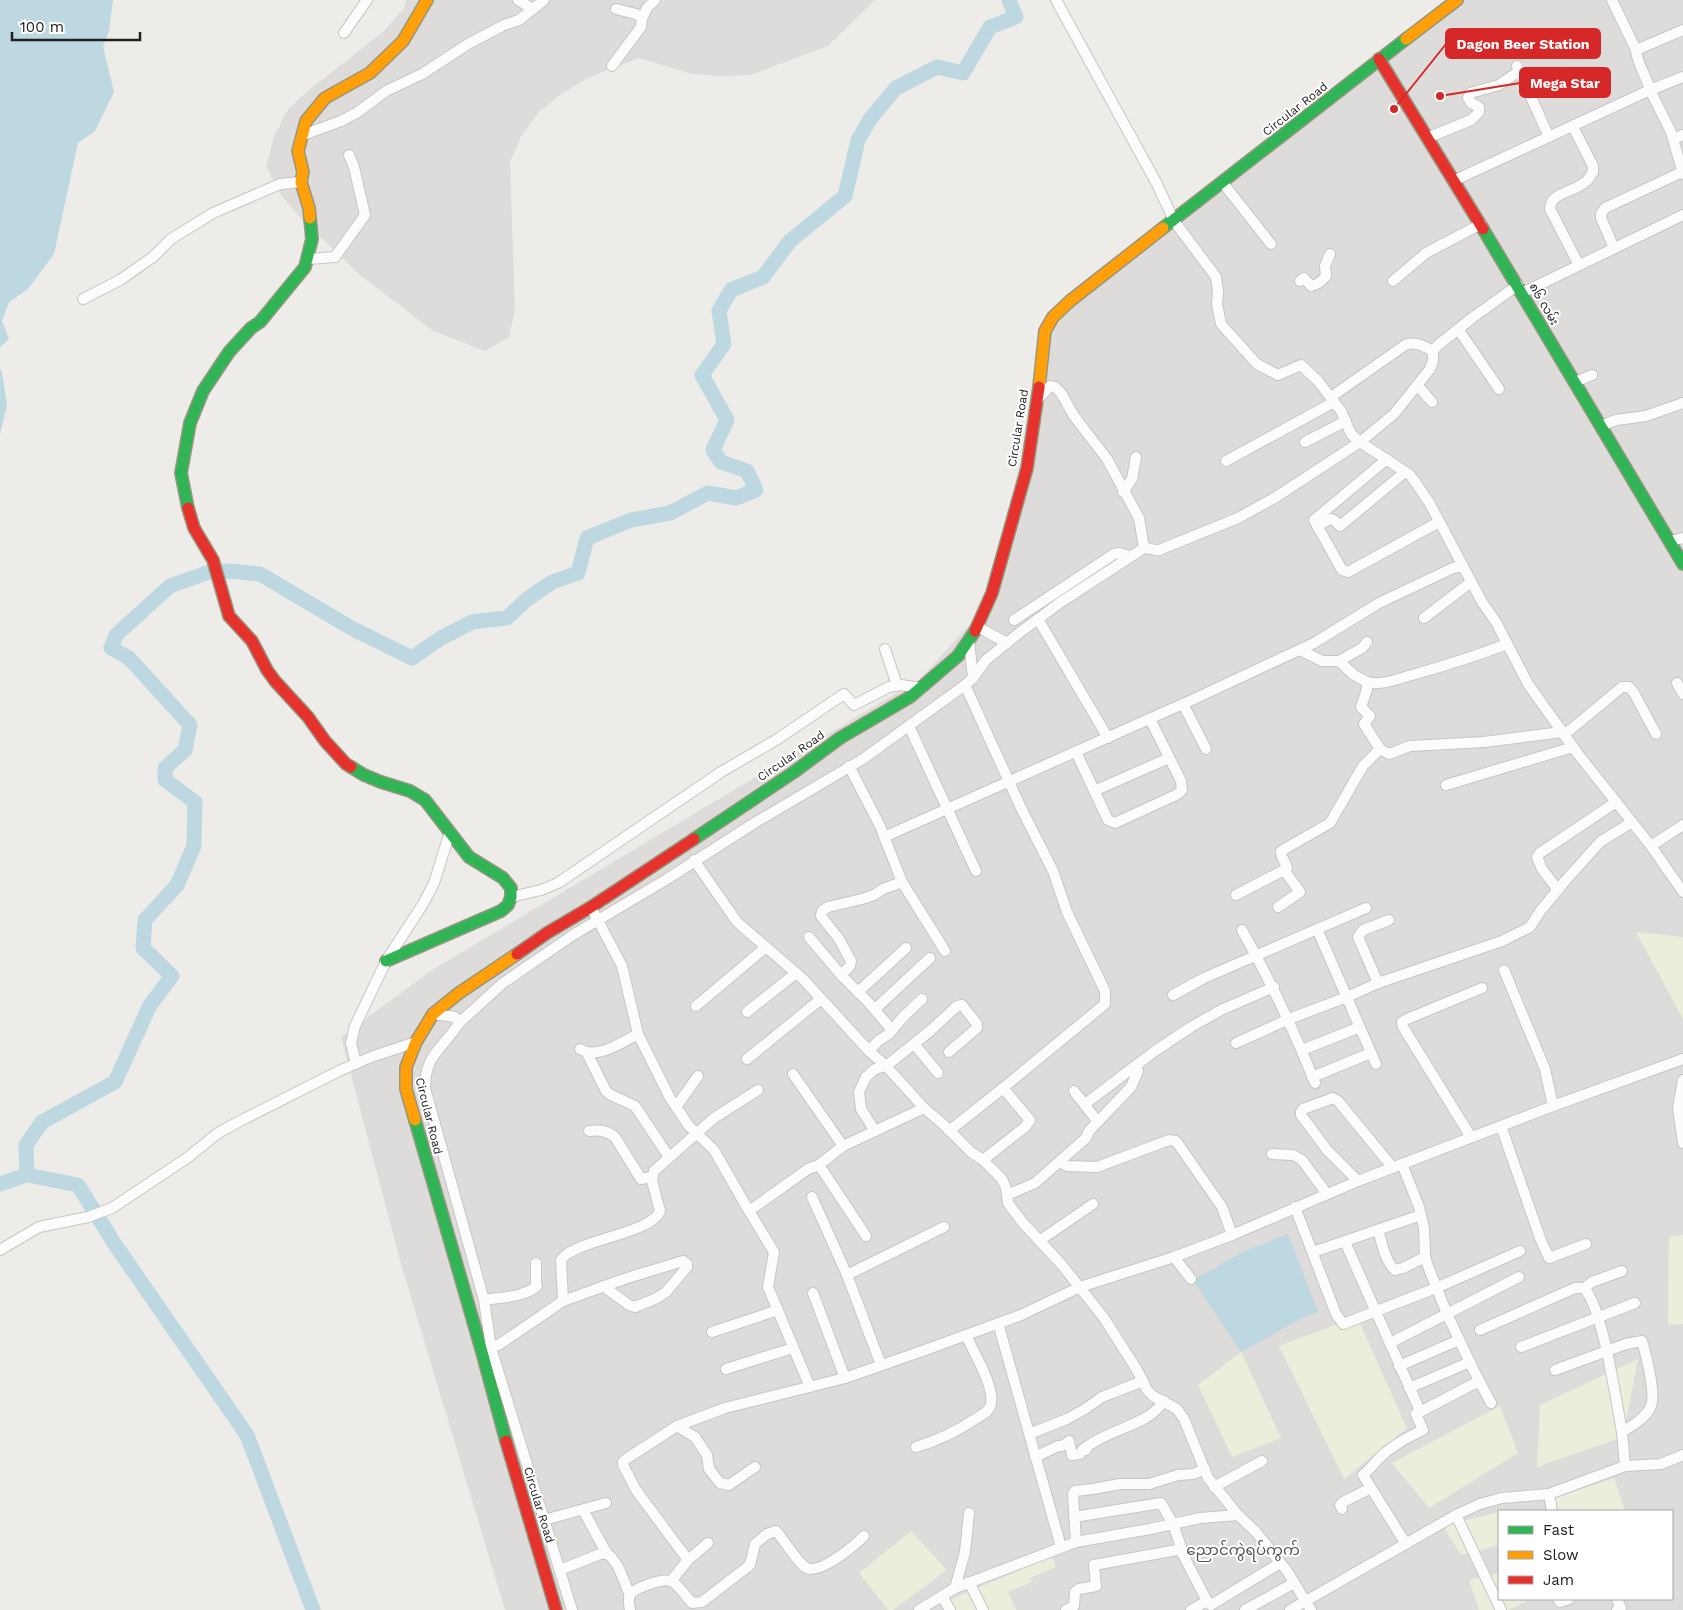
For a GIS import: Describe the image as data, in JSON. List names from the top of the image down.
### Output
{
  "streets": {
    "main road": ["Circular Road", "၈၆ လမ်း"]
  },
  "crossings": [
    ["Circular Road", "၈၆ လမ်း"]
  ],
  "districts": ["ညောင်ကွဲရပ်ကွက်"],
  "places": ["Mega Star", "Dagon Beer Station"],
  "legend": ["Fast", "Slow", "Jam"],
  "scale_bar": "100 m"
}
